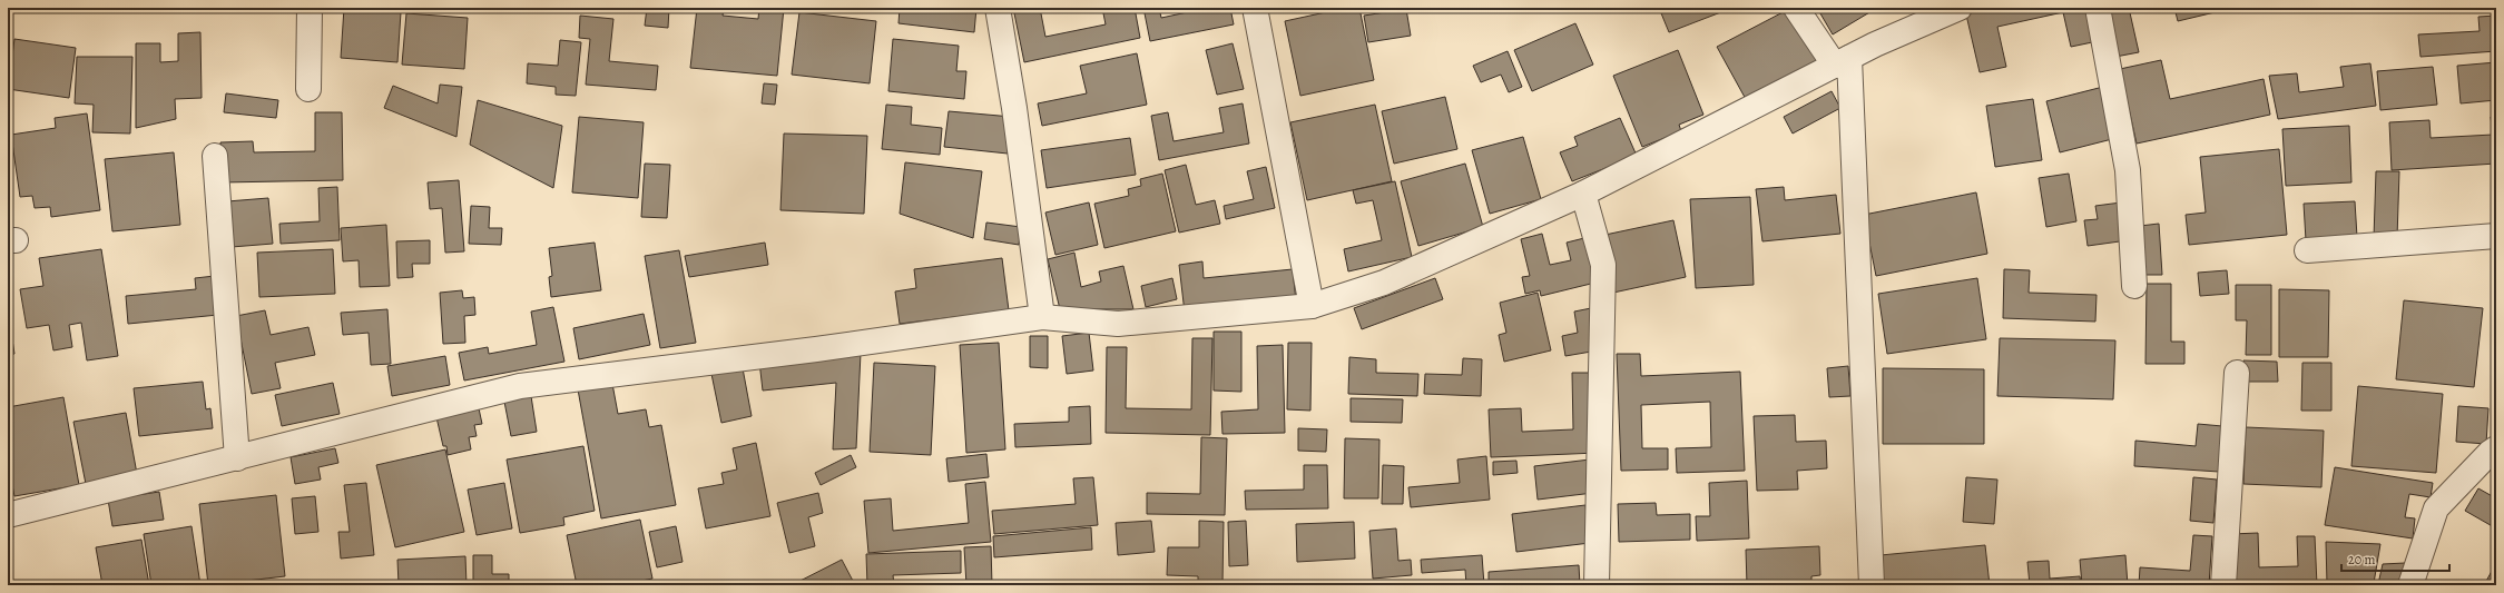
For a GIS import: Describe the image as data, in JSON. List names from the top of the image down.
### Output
{
  "scale_bar": "20 m"
}
